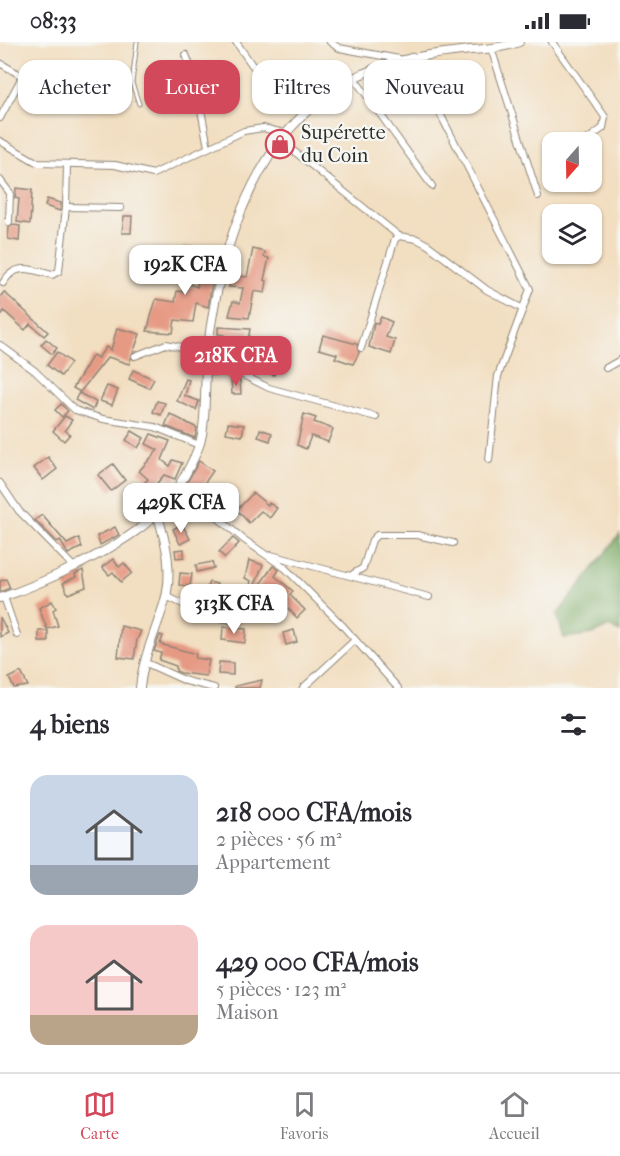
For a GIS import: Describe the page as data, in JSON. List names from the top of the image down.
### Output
{
  "places": {
    "shop": ["Supérette du Coin"]
  },
  "north": "bottom",
  "page": {
    "status": "08:33",
    "chip": [
      "Acheter",
      "Louer",
      "Filtres",
      "Nouveau"
    ],
    "price": [
      "192K CFA",
      "218K CFA",
      "429K CFA",
      "313K CFA"
    ],
    "heading": "4 biens",
    "list": [
      {
        "name": "218 000 CFA/mois",
        "note": "2 pièces · 56 m² · Appartement"
      },
      {
        "name": "429 000 CFA/mois",
        "note": "5 pièces · 123 m² · Maison"
      }
    ],
    "tabs": ["Carte", "Favoris", "Accueil"]
  }
}
